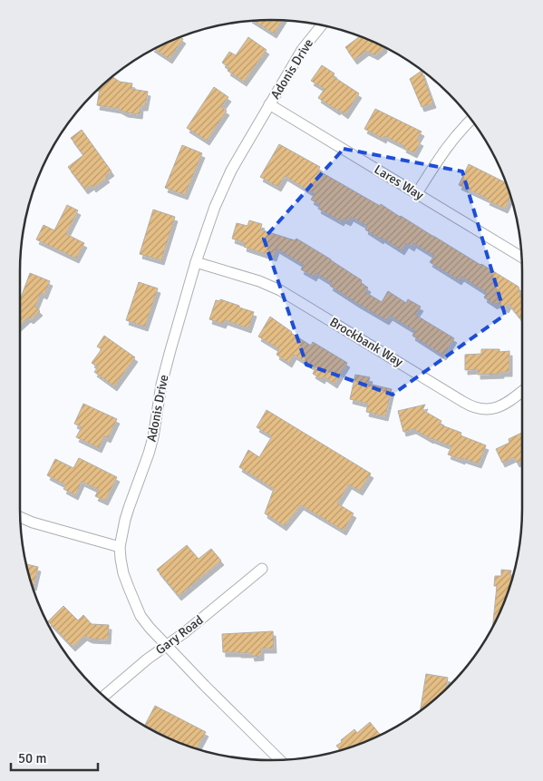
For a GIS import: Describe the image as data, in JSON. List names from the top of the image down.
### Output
{
  "streets": {
    "street": [
      "Adonis Drive",
      "Lares Way",
      "Brockbank Way",
      "Gary Road"
    ]
  },
  "crossings": [
    ["Adonis Drive", "Lares Way"],
    ["Adonis Drive", "Brockbank Way"],
    ["Adonis Drive", "Gary Road"]
  ],
  "scale_bar": "50 m"
}
